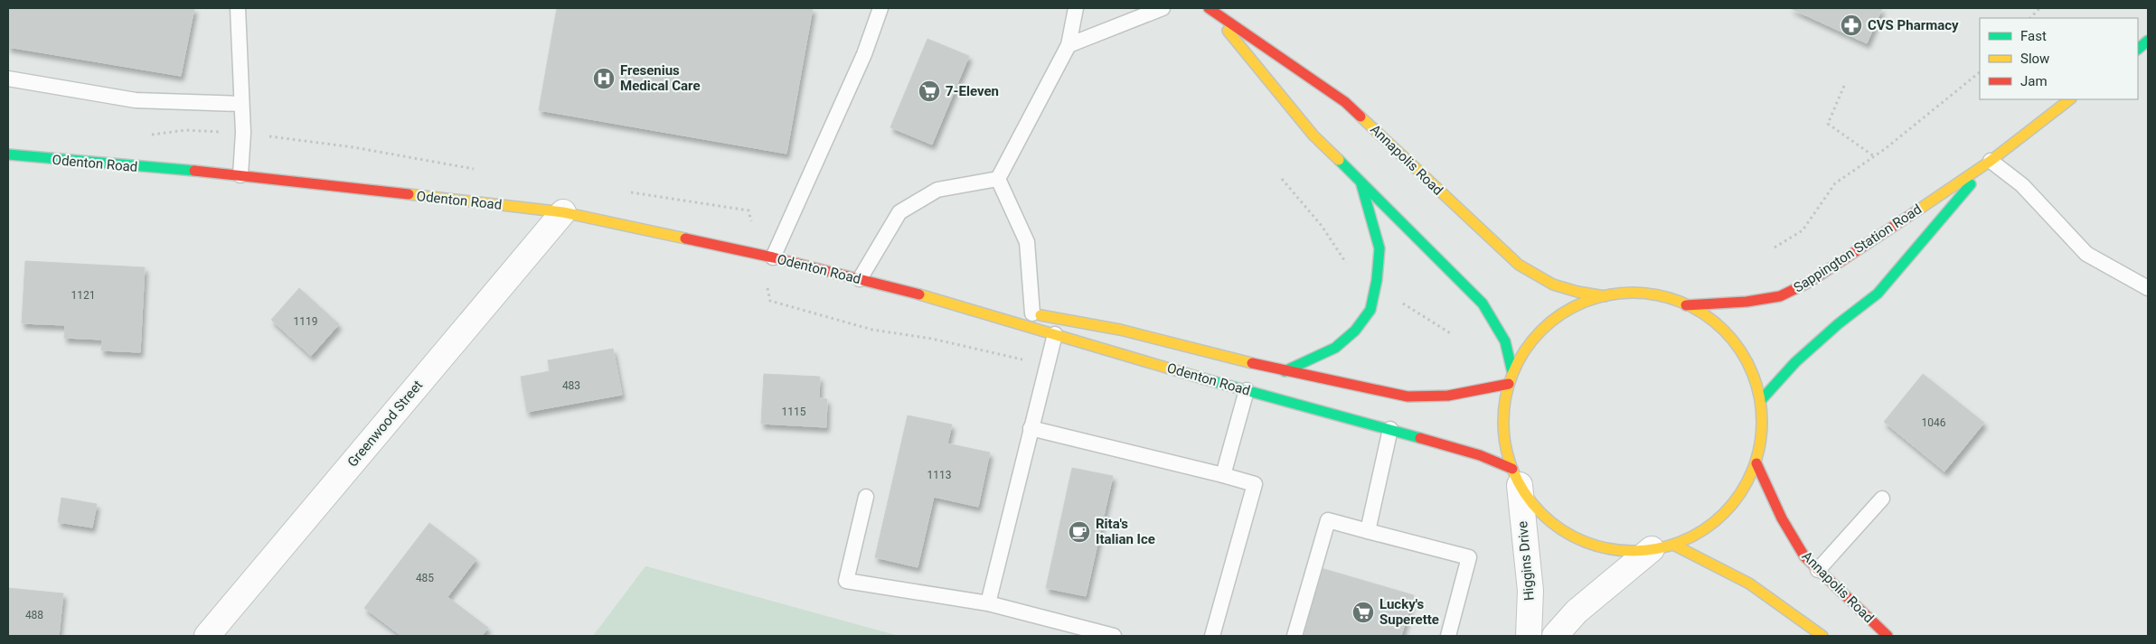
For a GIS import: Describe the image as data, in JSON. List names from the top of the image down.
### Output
{
  "streets": {
    "main road": ["Annapolis Road", "Odenton Road", "Sappington Station Road"],
    "street": ["Greenwood Street", "Higgins Drive"]
  },
  "crossings": [
    ["Odenton Road", "Greenwood Street"],
    ["Odenton Road", "Higgins Drive"]
  ],
  "places": {
    "pharmacy": ["CVS Pharmacy"],
    "hospital": ["Fresenius Medical Care"],
    "supermarket": ["7-Eleven", "Lucky's Superette"],
    "cafe": ["Rita's Italian Ice"]
  },
  "house_numbers": [
    "1121",
    "1119",
    "483",
    "1115",
    "1046",
    "1113",
    "485",
    "488"
  ],
  "legend": ["Fast", "Slow", "Jam"]
}
